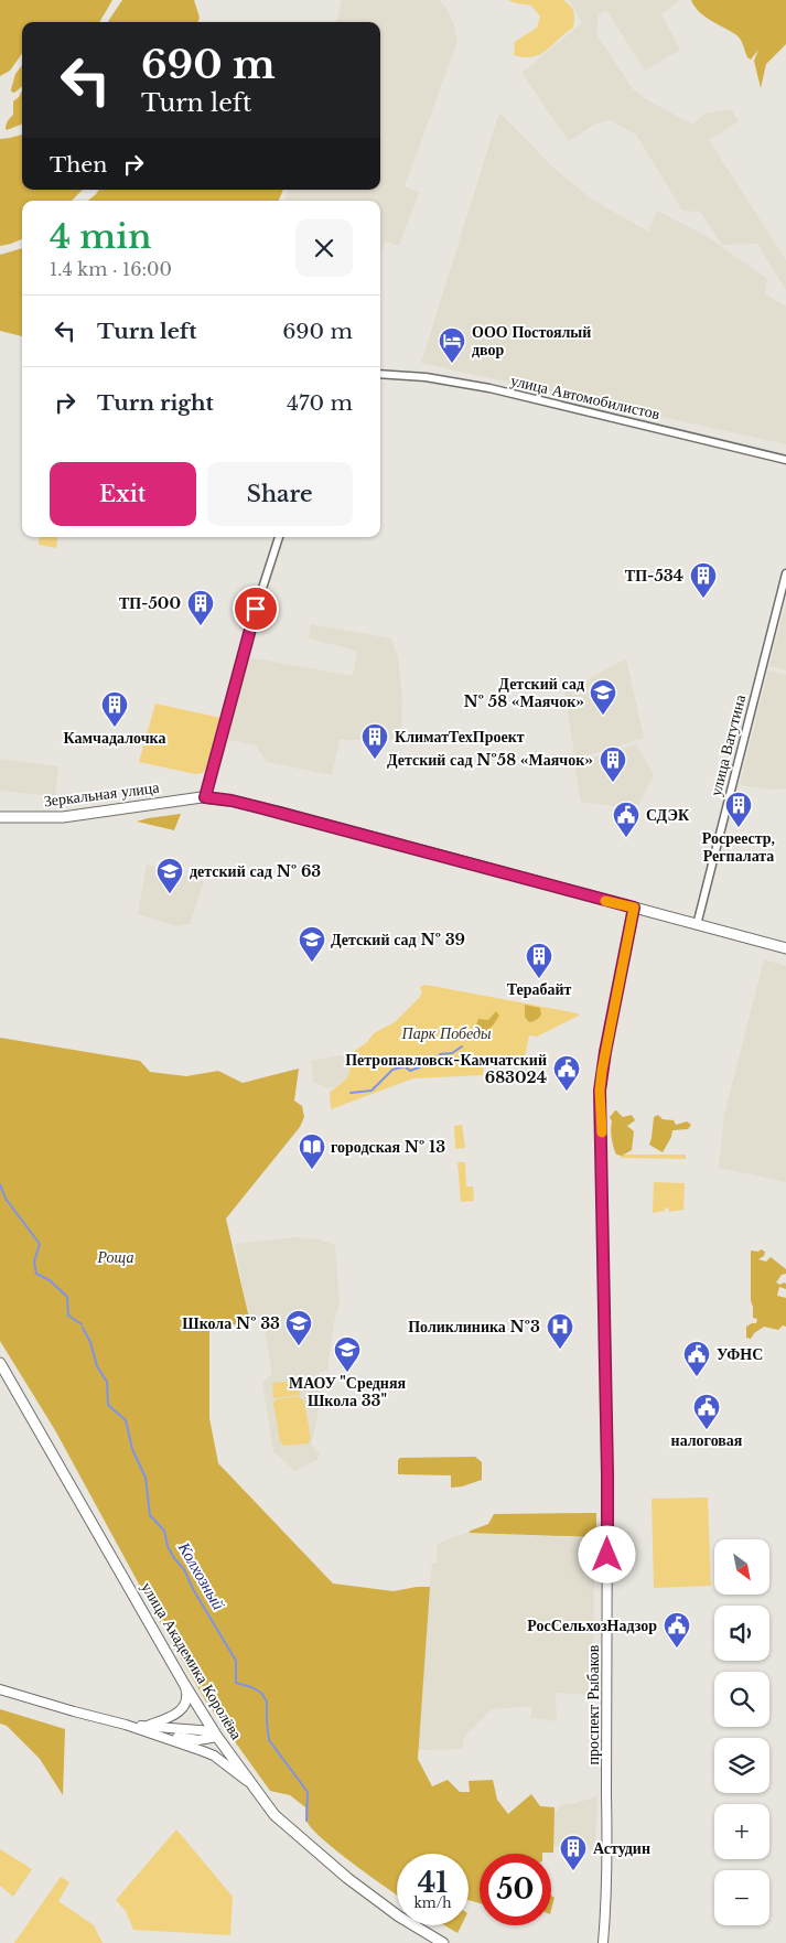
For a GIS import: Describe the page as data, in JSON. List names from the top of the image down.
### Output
{
  "streets": {
    "main road": ["Зеркальная улица", "улица Академика Королёва", "проспект Рыбаков"],
    "street": ["улица Автомобилистов", "улица Ватутина"]
  },
  "crossings": [
    ["улица Ватутина", "Зеркальная улица"],
    ["Зеркальная улица", "проспект Рыбаков"]
  ],
  "water": ["Колхозный"],
  "parks": ["Парк Победы", "Роща"],
  "places": {
    "hotel": ["ООО Постоялый двор"],
    "building": [
      "ТП-534",
      "ТП-500",
      "Камчадалочка",
      "КлиматТехПроект",
      "Детский сад №58 «Маячок»",
      "Росреестр, Регпалата",
      "Терабайт",
      "Астудин"
    ],
    "school or university": [
      "Детский сад № 58 «Маячок»",
      "детский сад № 63",
      "Детский сад № 39",
      "Школа № 33",
      "МАОУ \"Средняя Школа 33\""
    ],
    "public building": [
      "СДЭК",
      "Петропавловск-Камчатский 683024",
      "УФНС",
      "налоговая",
      "РосСельхозНадзор"
    ],
    "library": ["городская № 13"],
    "hospital": ["Поликлиника №3"]
  },
  "north": "bottom right",
  "page": {
    "turn": ["690 m", "Turn left"],
    "then": "Then",
    "heading": ["4 min", "1.4 km · 16:00"],
    "list": [
      {
        "name": "Turn left",
        "value": "690 m"
      },
      {
        "name": "Turn right",
        "value": "470 m"
      }
    ],
    "buttons": ["Exit", "Share"],
    "map_buttons": ["+", "−"],
    "speed": "41 km/h",
    "limit": "50"
  }
}
